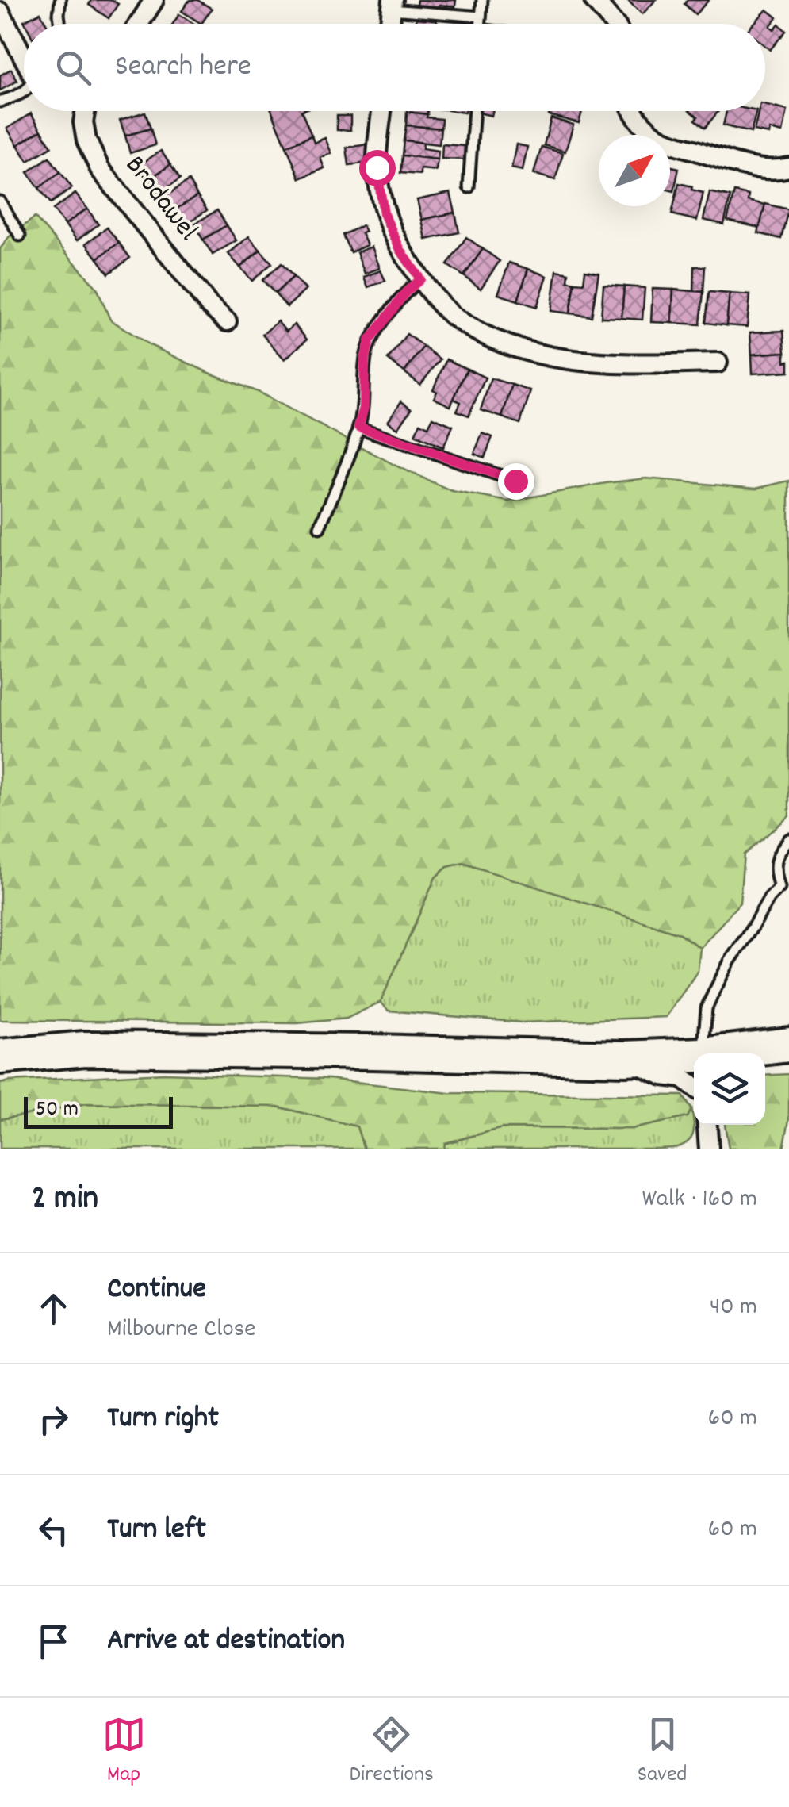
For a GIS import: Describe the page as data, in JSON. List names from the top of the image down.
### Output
{
  "streets": {
    "street": ["Brodawel"]
  },
  "scale_bar": "50 m",
  "north": "top right",
  "page": {
    "search": "Search here",
    "scale": "50 m",
    "heading": ["2 min", "Walk · 160 m"],
    "list": [
      ["Continue", "Milbourne Close", "40 m"],
      ["Turn right", "60 m"],
      ["Turn left", "60 m"],
      "Arrive at destination"
    ],
    "nav": ["Map", "Directions", "Saved"]
  }
}
